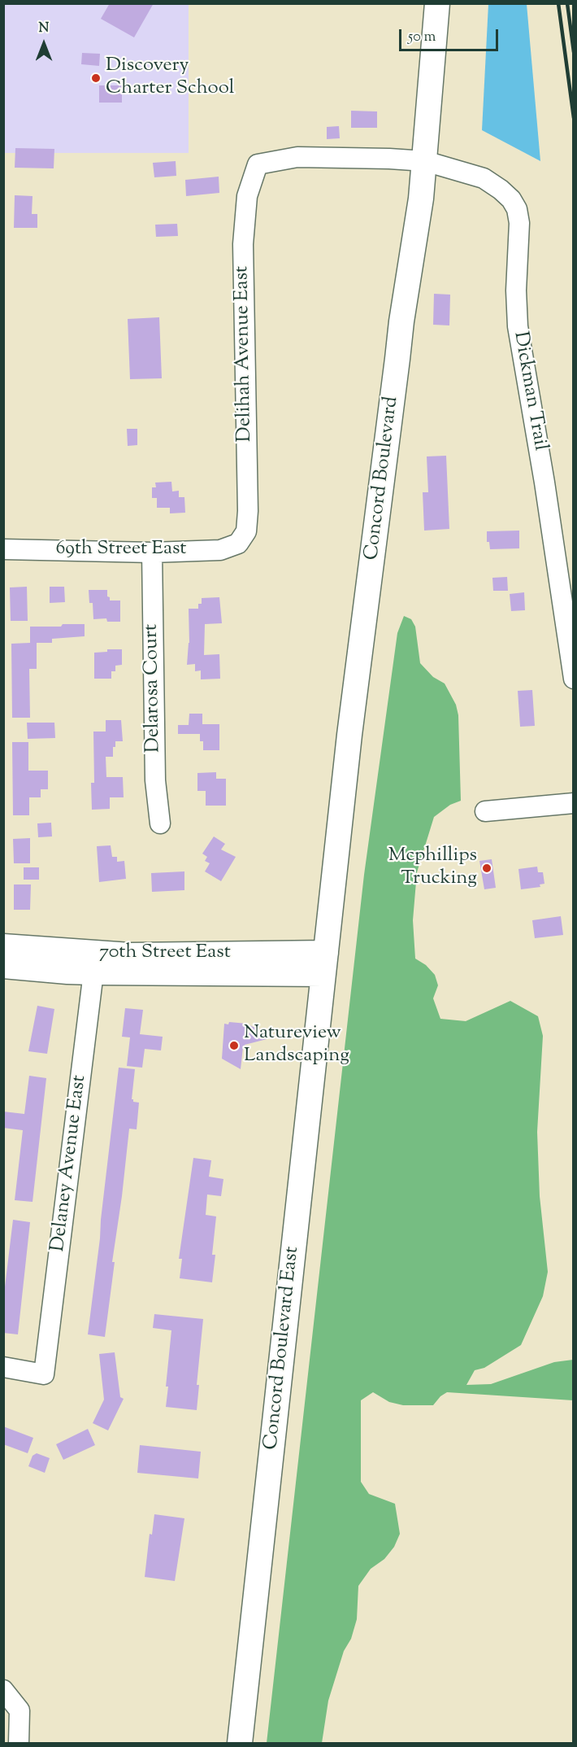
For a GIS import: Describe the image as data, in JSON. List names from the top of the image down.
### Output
{
  "streets": {
    "main road": ["Concord Boulevard", "70th Street East", "Concord Boulevard East"],
    "street": [
      "Delihah Avenue East",
      "Dickman Trail",
      "69th Street East",
      "Delarosa Court",
      "Delaney Avenue East"
    ]
  },
  "crossings": [
    ["Delihah Avenue East", "Dickman Trail"],
    ["Delihah Avenue East", "69th Street East"],
    ["Dickman Trail", "Concord Boulevard"],
    ["Concord Boulevard", "70th Street East"],
    ["Concord Boulevard", "Concord Boulevard East"],
    ["69th Street East", "Delarosa Court"],
    ["70th Street East", "Delaney Avenue East"],
    ["70th Street East", "Concord Boulevard East"]
  ],
  "places": ["Discovery Charter School", "Mcphillips Trucking", "Natureview Landscaping"],
  "scale_bar": "50 m",
  "north": "top"
}
